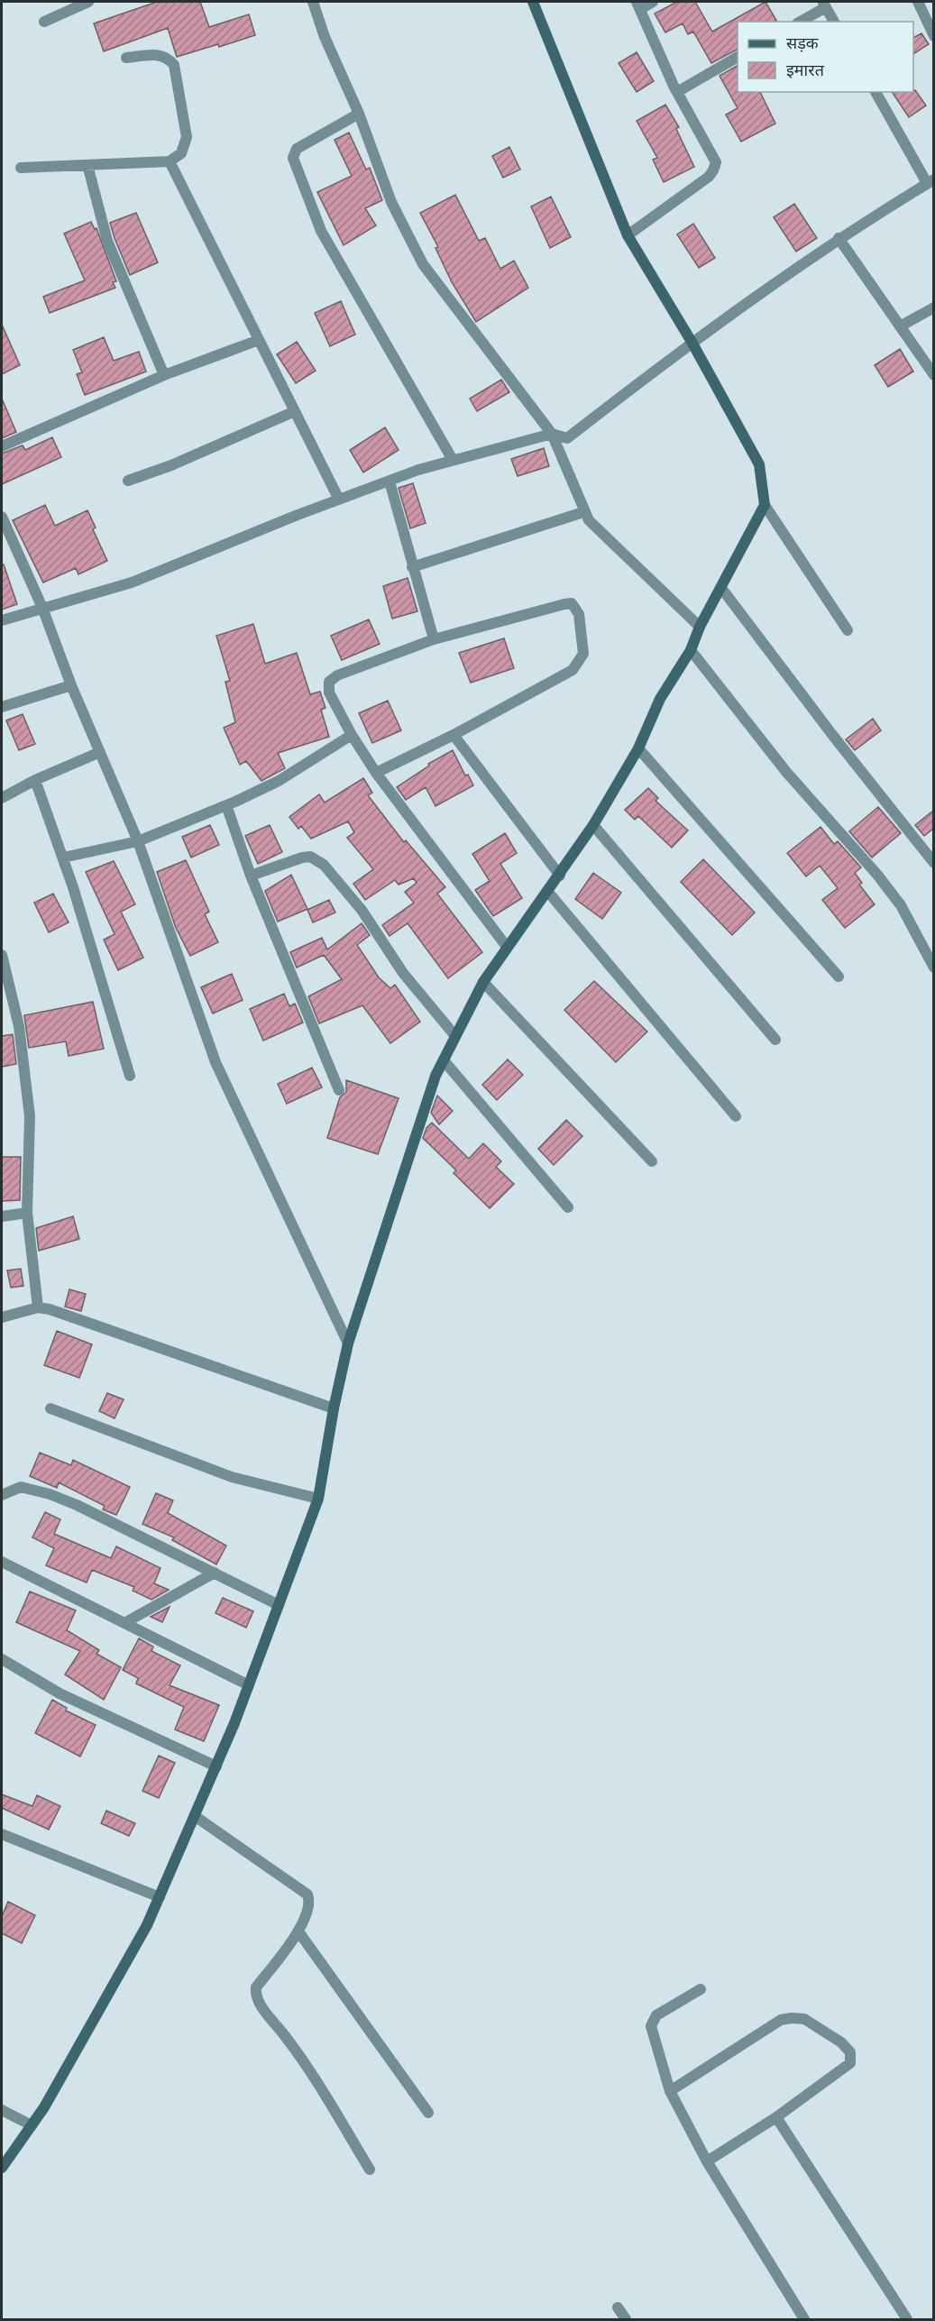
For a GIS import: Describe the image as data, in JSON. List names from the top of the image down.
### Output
{
  "legend": ["सड़क", "इमारत"]
}
